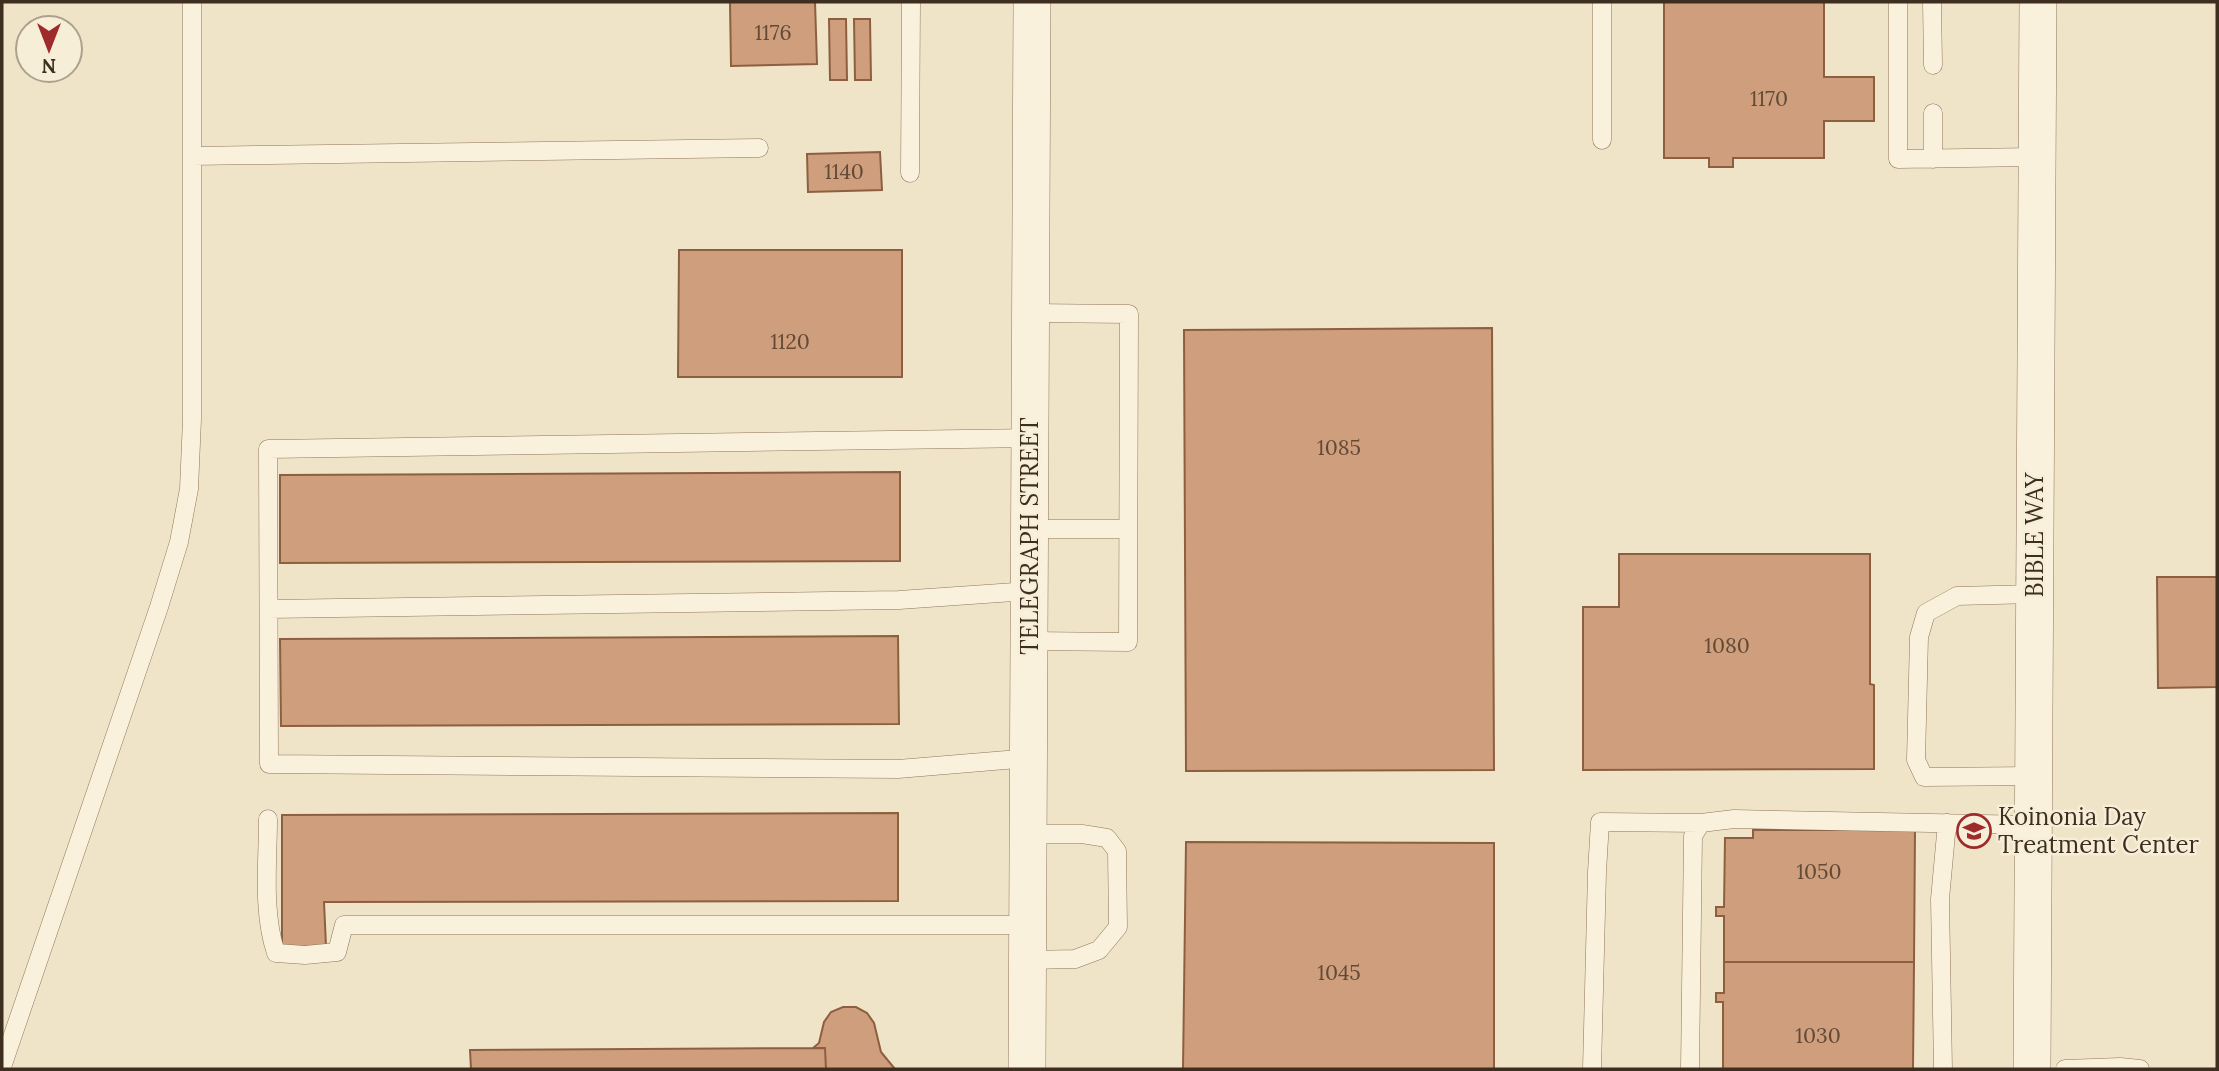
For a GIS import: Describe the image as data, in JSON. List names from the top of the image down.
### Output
{
  "streets": {
    "street": ["BIBLE WAY", "TELEGRAPH STREET"]
  },
  "places": {
    "school or university": ["Koinonia Day Treatment Center"]
  },
  "house_numbers": [
    "1176",
    "1170",
    "1140",
    "1120",
    "1085",
    "1080",
    "1050",
    "1045",
    "1030"
  ],
  "north": "bottom"
}
